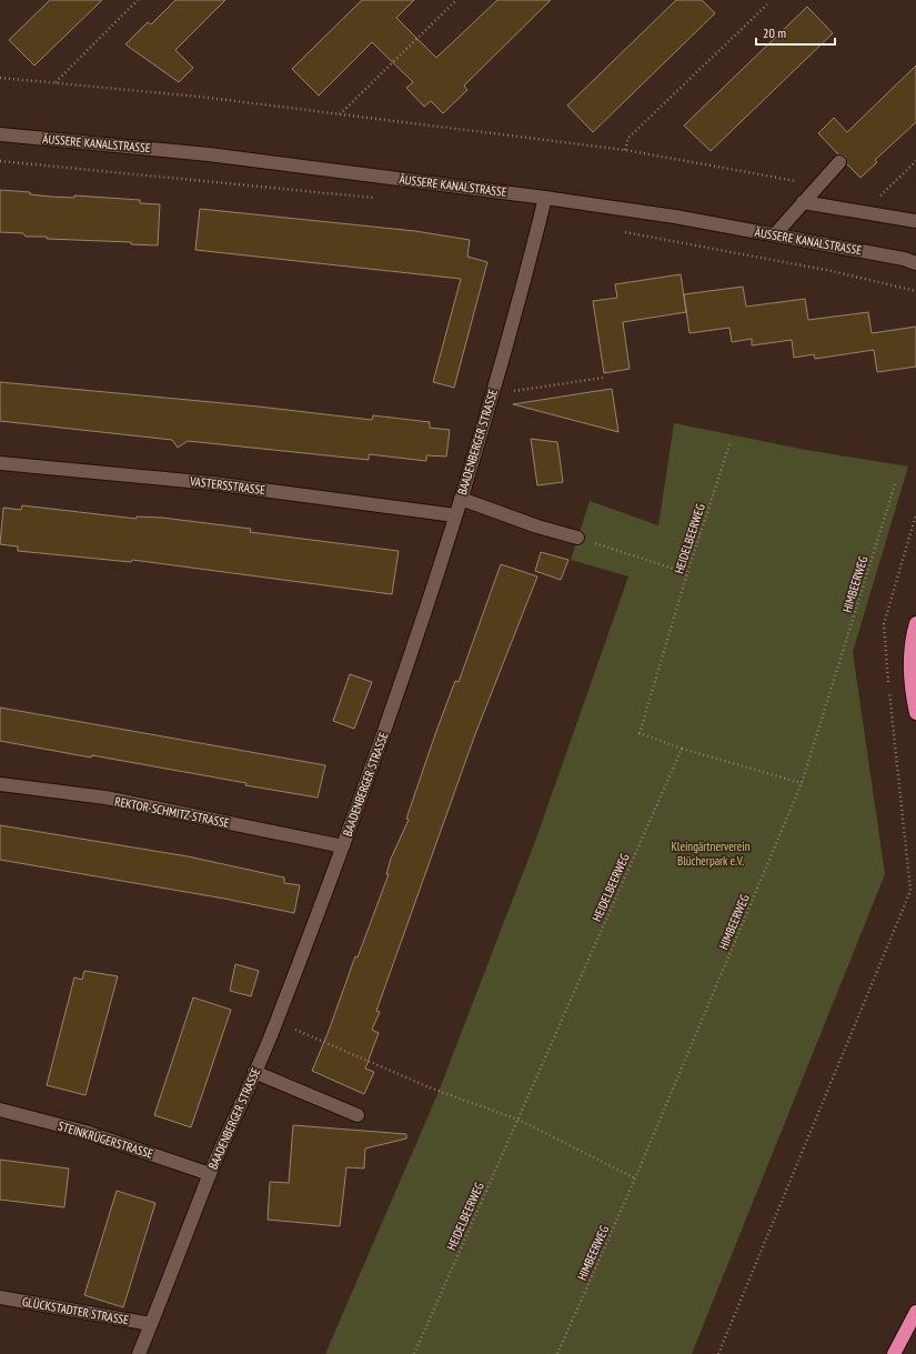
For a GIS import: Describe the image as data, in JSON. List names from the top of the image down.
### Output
{
  "streets": {
    "street": [
      "ÄUSSERE KANALSTRASSE",
      "BAADENBERGER STRASSE",
      "VASTERSSTRASSE",
      "REKTOR-SCHMITZ-STRASSE",
      "STEINKRÜGERSTRASSE",
      "GLÜCKSTADTER STRASSE"
    ],
    "path": ["HEIDELBEERWEG", "HIMBEERWEG"]
  },
  "crossings": [
    ["ÄUSSERE KANALSTRASSE", "BAADENBERGER STRASSE"],
    ["BAADENBERGER STRASSE", "VASTERSSTRASSE"],
    ["BAADENBERGER STRASSE", "REKTOR-SCHMITZ-STRASSE"],
    ["BAADENBERGER STRASSE", "STEINKRÜGERSTRASSE"],
    ["BAADENBERGER STRASSE", "GLÜCKSTADTER STRASSE"]
  ],
  "parks": ["Kleingärtnerverein Blücherpark e.V."],
  "scale_bar": "20 m"
}
